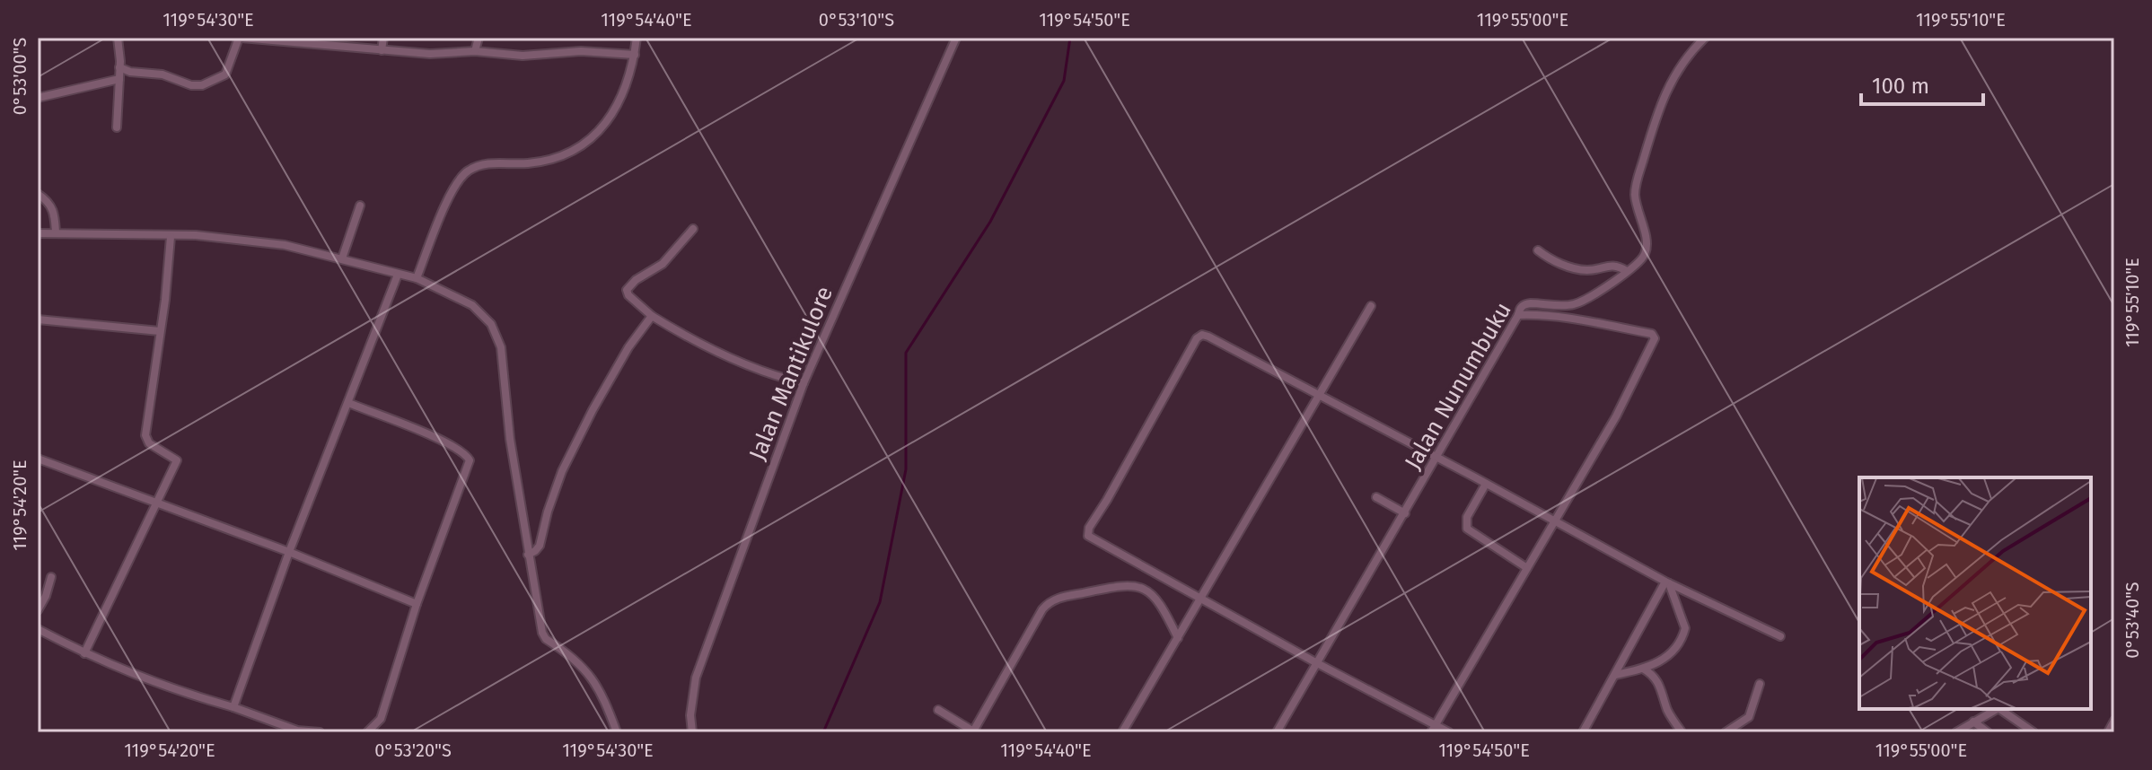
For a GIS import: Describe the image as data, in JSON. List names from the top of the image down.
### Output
{
  "streets": {
    "street": ["Jalan Mantikulore", "Jalan Nunumbuku"]
  },
  "scale_bar": "100 m",
  "coordinates": [
    "119°54'30\"E",
    "119°54'40\"E",
    "0°53'10\"S",
    "119°54'50\"E",
    "119°55'00\"E",
    "119°55'10\"E",
    "0°53'00\"S",
    "119°54'20\"E",
    "0°53'40\"S",
    "0°53'20\"S"
  ]
}
